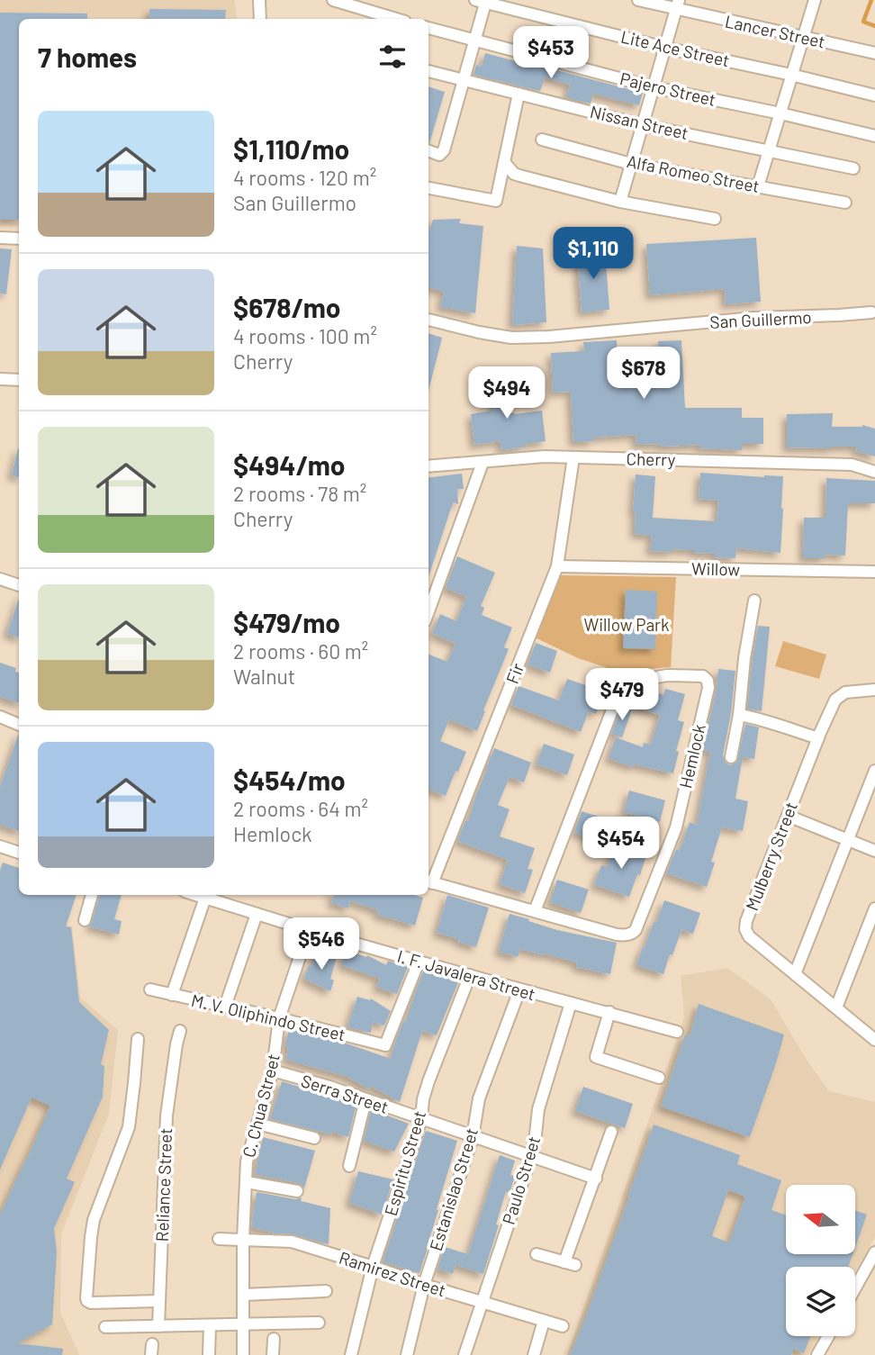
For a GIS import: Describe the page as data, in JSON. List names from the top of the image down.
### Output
{
  "streets": {
    "street": [
      "Lancer Street",
      "Lite Ace Street",
      "Pajero Street",
      "Nissan Street",
      "Alfa Romeo Street",
      "San Guillermo",
      "Cherry",
      "Willow",
      "Fir",
      "Hemlock",
      "Mulberry Street",
      "I. F. Javalera Street",
      "M. V. Oliphindo Street",
      "Serra Street",
      "C. Chua Street",
      "Espiritu Street",
      "Paulo Street",
      "Reliance Street",
      "Estanislao Street",
      "Ramirez Street"
    ]
  },
  "crossings": [
    ["Cherry", "Fir"],
    ["Willow", "Fir"],
    ["I. F. Javalera Street", "M. V. Oliphindo Street"],
    ["I. F. Javalera Street", "C. Chua Street"],
    ["I. F. Javalera Street", "Espiritu Street"],
    ["I. F. Javalera Street", "Paulo Street"],
    ["I. F. Javalera Street", "Estanislao Street"],
    ["M. V. Oliphindo Street", "C. Chua Street"],
    ["Serra Street", "C. Chua Street"],
    ["Serra Street", "Espiritu Street"],
    ["Serra Street", "Paulo Street"],
    ["Serra Street", "Estanislao Street"],
    ["C. Chua Street", "Ramirez Street"],
    ["Espiritu Street", "Ramirez Street"],
    ["Paulo Street", "Ramirez Street"],
    ["Estanislao Street", "Ramirez Street"]
  ],
  "parks": ["Willow Park"],
  "north": "left",
  "page": {
    "heading": "7 homes",
    "price": [
      "$453",
      "$1,110",
      "$678",
      "$494",
      "$479",
      "$454",
      "$546"
    ],
    "list": [
      {
        "name": "$1,110/mo",
        "note": "4 rooms · 120 m² · San Guillermo"
      },
      {
        "name": "$678/mo",
        "note": "4 rooms · 100 m² · Cherry"
      },
      {
        "name": "$494/mo",
        "note": "2 rooms · 78 m² · Cherry"
      },
      {
        "name": "$479/mo",
        "note": "2 rooms · 60 m² · Walnut"
      },
      {
        "name": "$454/mo",
        "note": "2 rooms · 64 m² · Hemlock"
      }
    ]
  }
}
